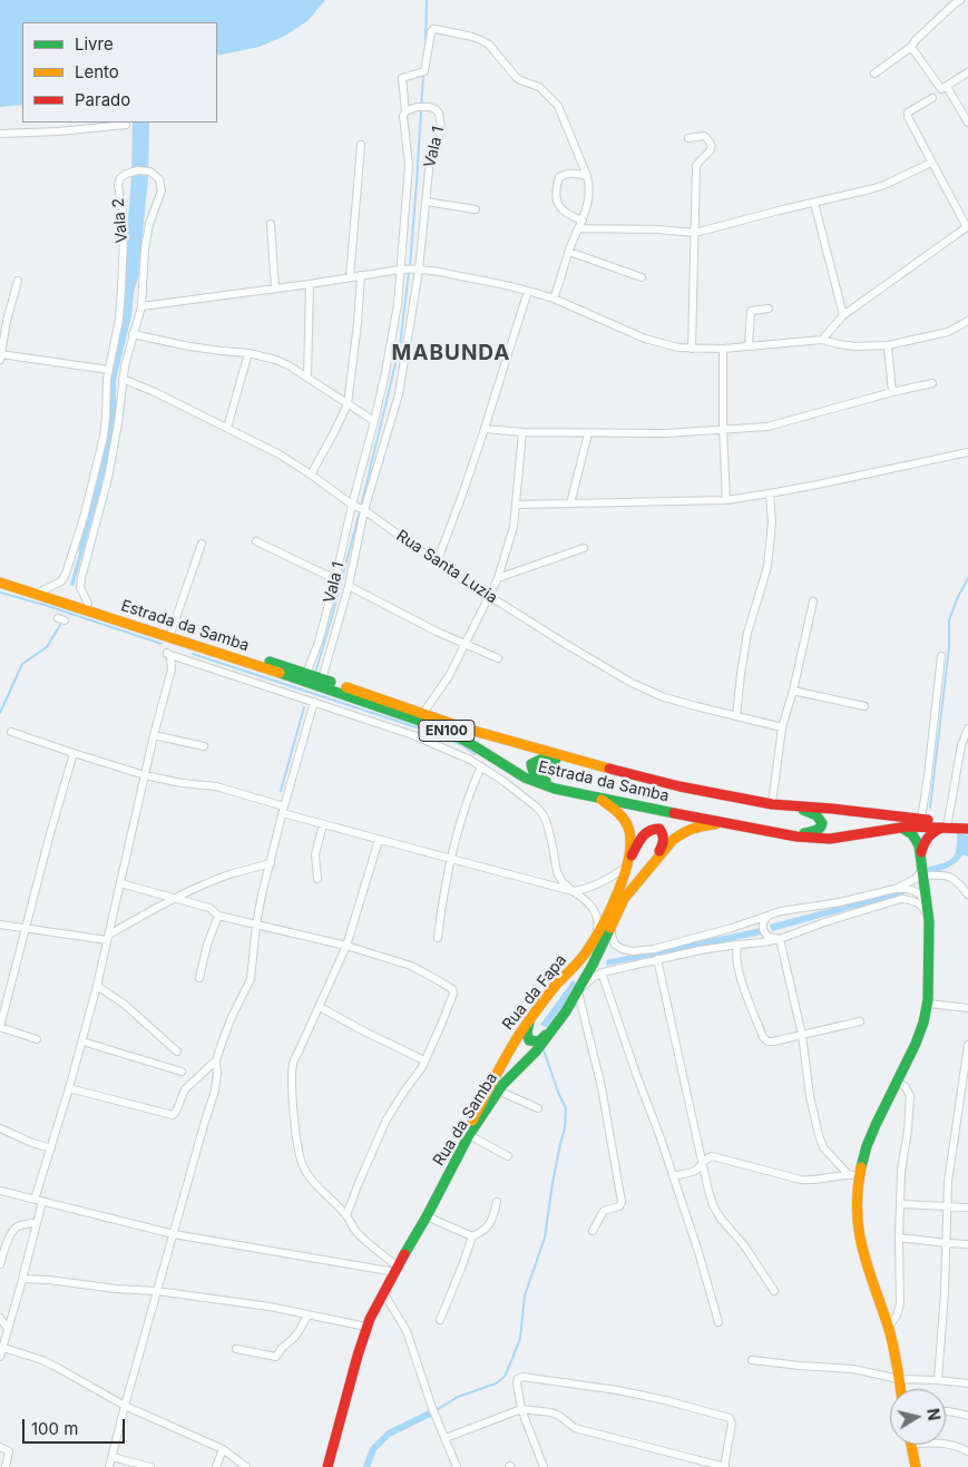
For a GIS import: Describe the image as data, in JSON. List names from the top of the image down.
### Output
{
  "streets": {
    "main road": [
      "Estrada da Samba",
      "EN100",
      "Rua da Fapa",
      "Rua da Samba"
    ],
    "street": ["Vala 1", "Vala 2", "Rua Santa Luzia"]
  },
  "crossings": [
    ["Vala 1", "Rua Santa Luzia"],
    ["Vala 1", "Estrada da Samba"],
    ["Vala 2", "Rua Santa Luzia"],
    ["Vala 2", "Estrada da Samba"],
    ["Estrada da Samba", "Rua da Fapa"],
    ["Estrada da Samba", "Rua da Samba"]
  ],
  "districts": ["MABUNDA"],
  "legend": ["Livre", "Lento", "Parado"],
  "scale_bar": "100 m",
  "north": "right"
}
